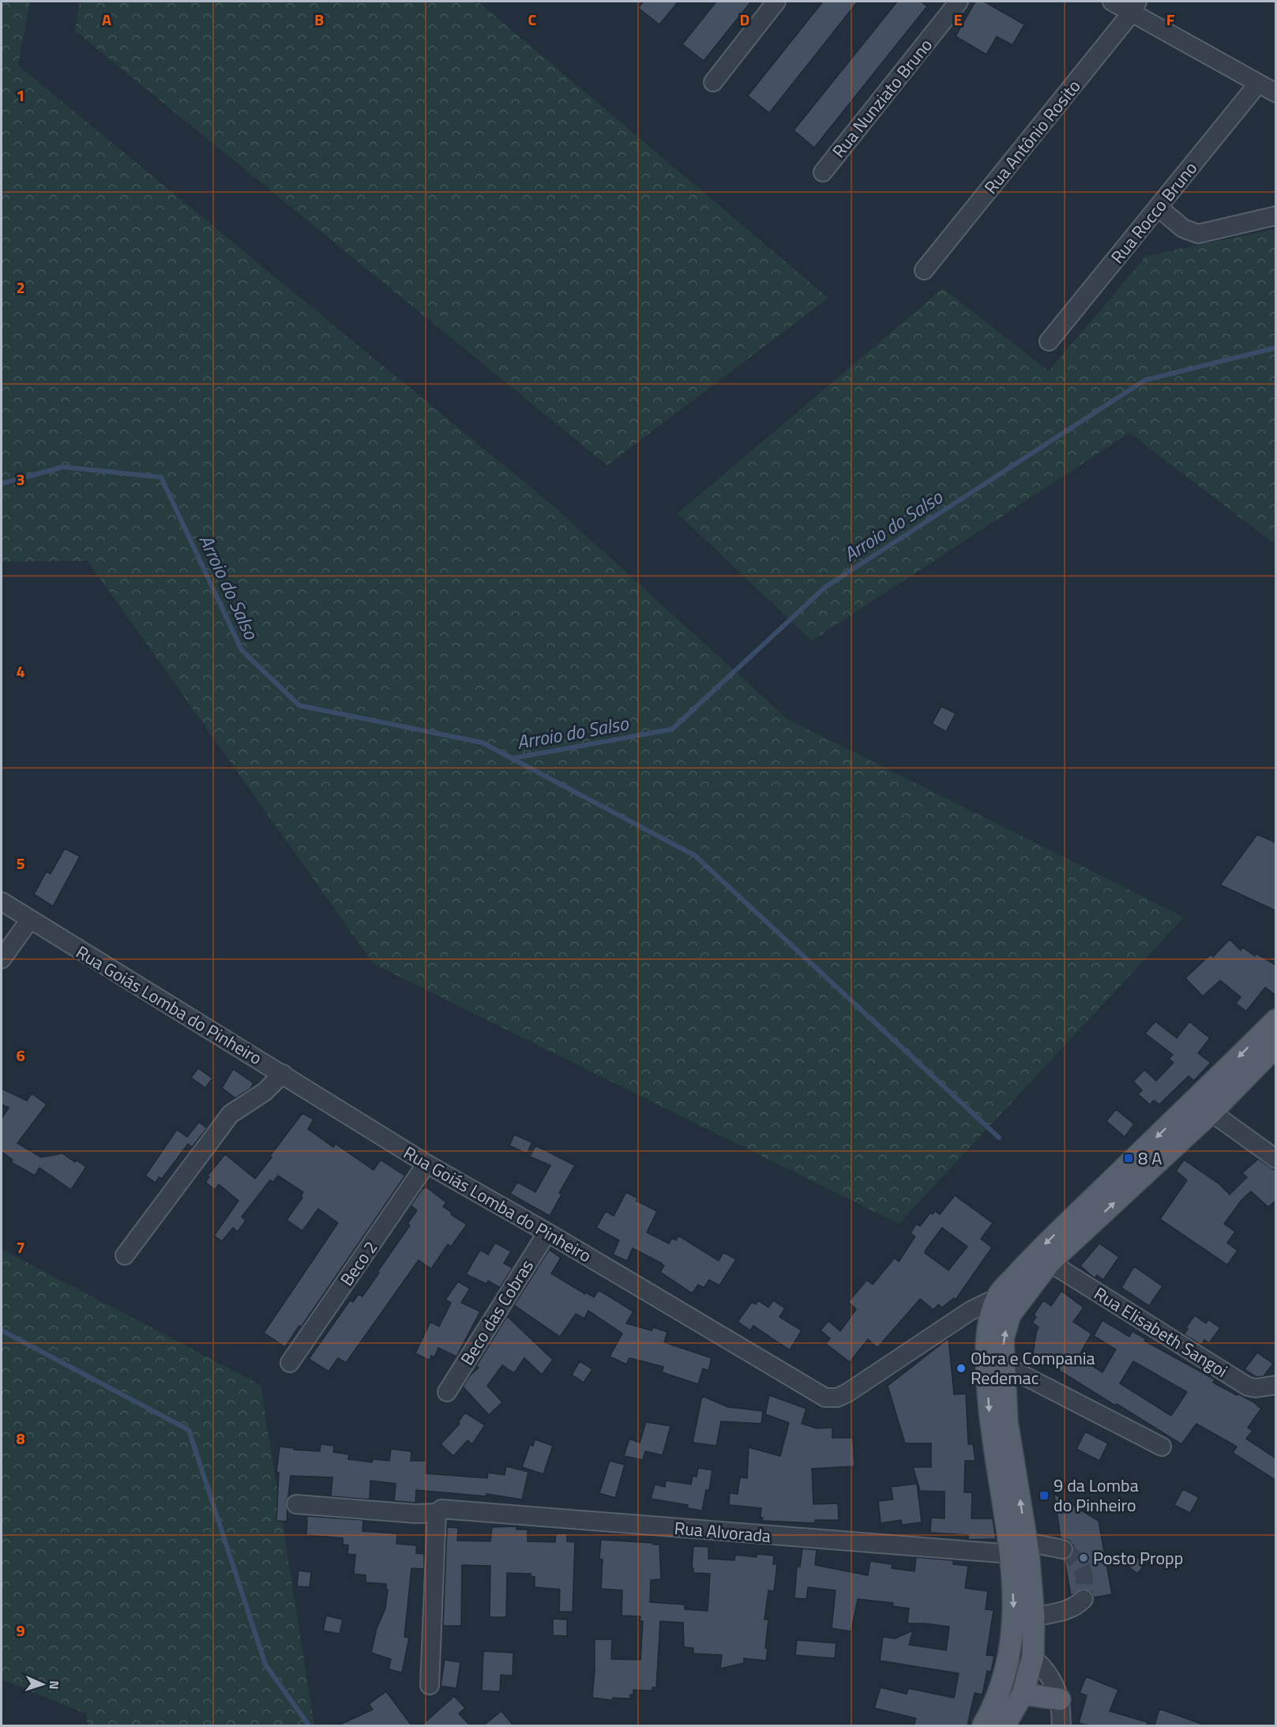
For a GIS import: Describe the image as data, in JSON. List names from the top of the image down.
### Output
{
  "streets": {
    "street": [
      "Rua Nunziato Bruno",
      "Rua Antônio Rosito",
      "Rua Rocco Bruno",
      "Rua Goiás Lomba do Pinheiro",
      "Beco 2",
      "Beco das Cobras",
      "Rua Elisabeth Sangoi",
      "Rua Alvorada"
    ]
  },
  "crossings": [
    ["Rua Goiás Lomba do Pinheiro", "Beco 2"],
    ["Rua Goiás Lomba do Pinheiro", "Beco das Cobras"]
  ],
  "water": ["Arroio do Salso"],
  "places": {
    "transit": ["8 A", "9 da Lomba do Pinheiro"],
    "other": ["Obra e Compania Redemac", "Posto Propp"]
  },
  "north": "right",
  "grid": {
    "columns": [
      "A",
      "B",
      "C",
      "D",
      "E",
      "F"
    ],
    "rows": [
      "1",
      "2",
      "3",
      "4",
      "5",
      "6",
      "7",
      "8",
      "9"
    ]
  }
}
